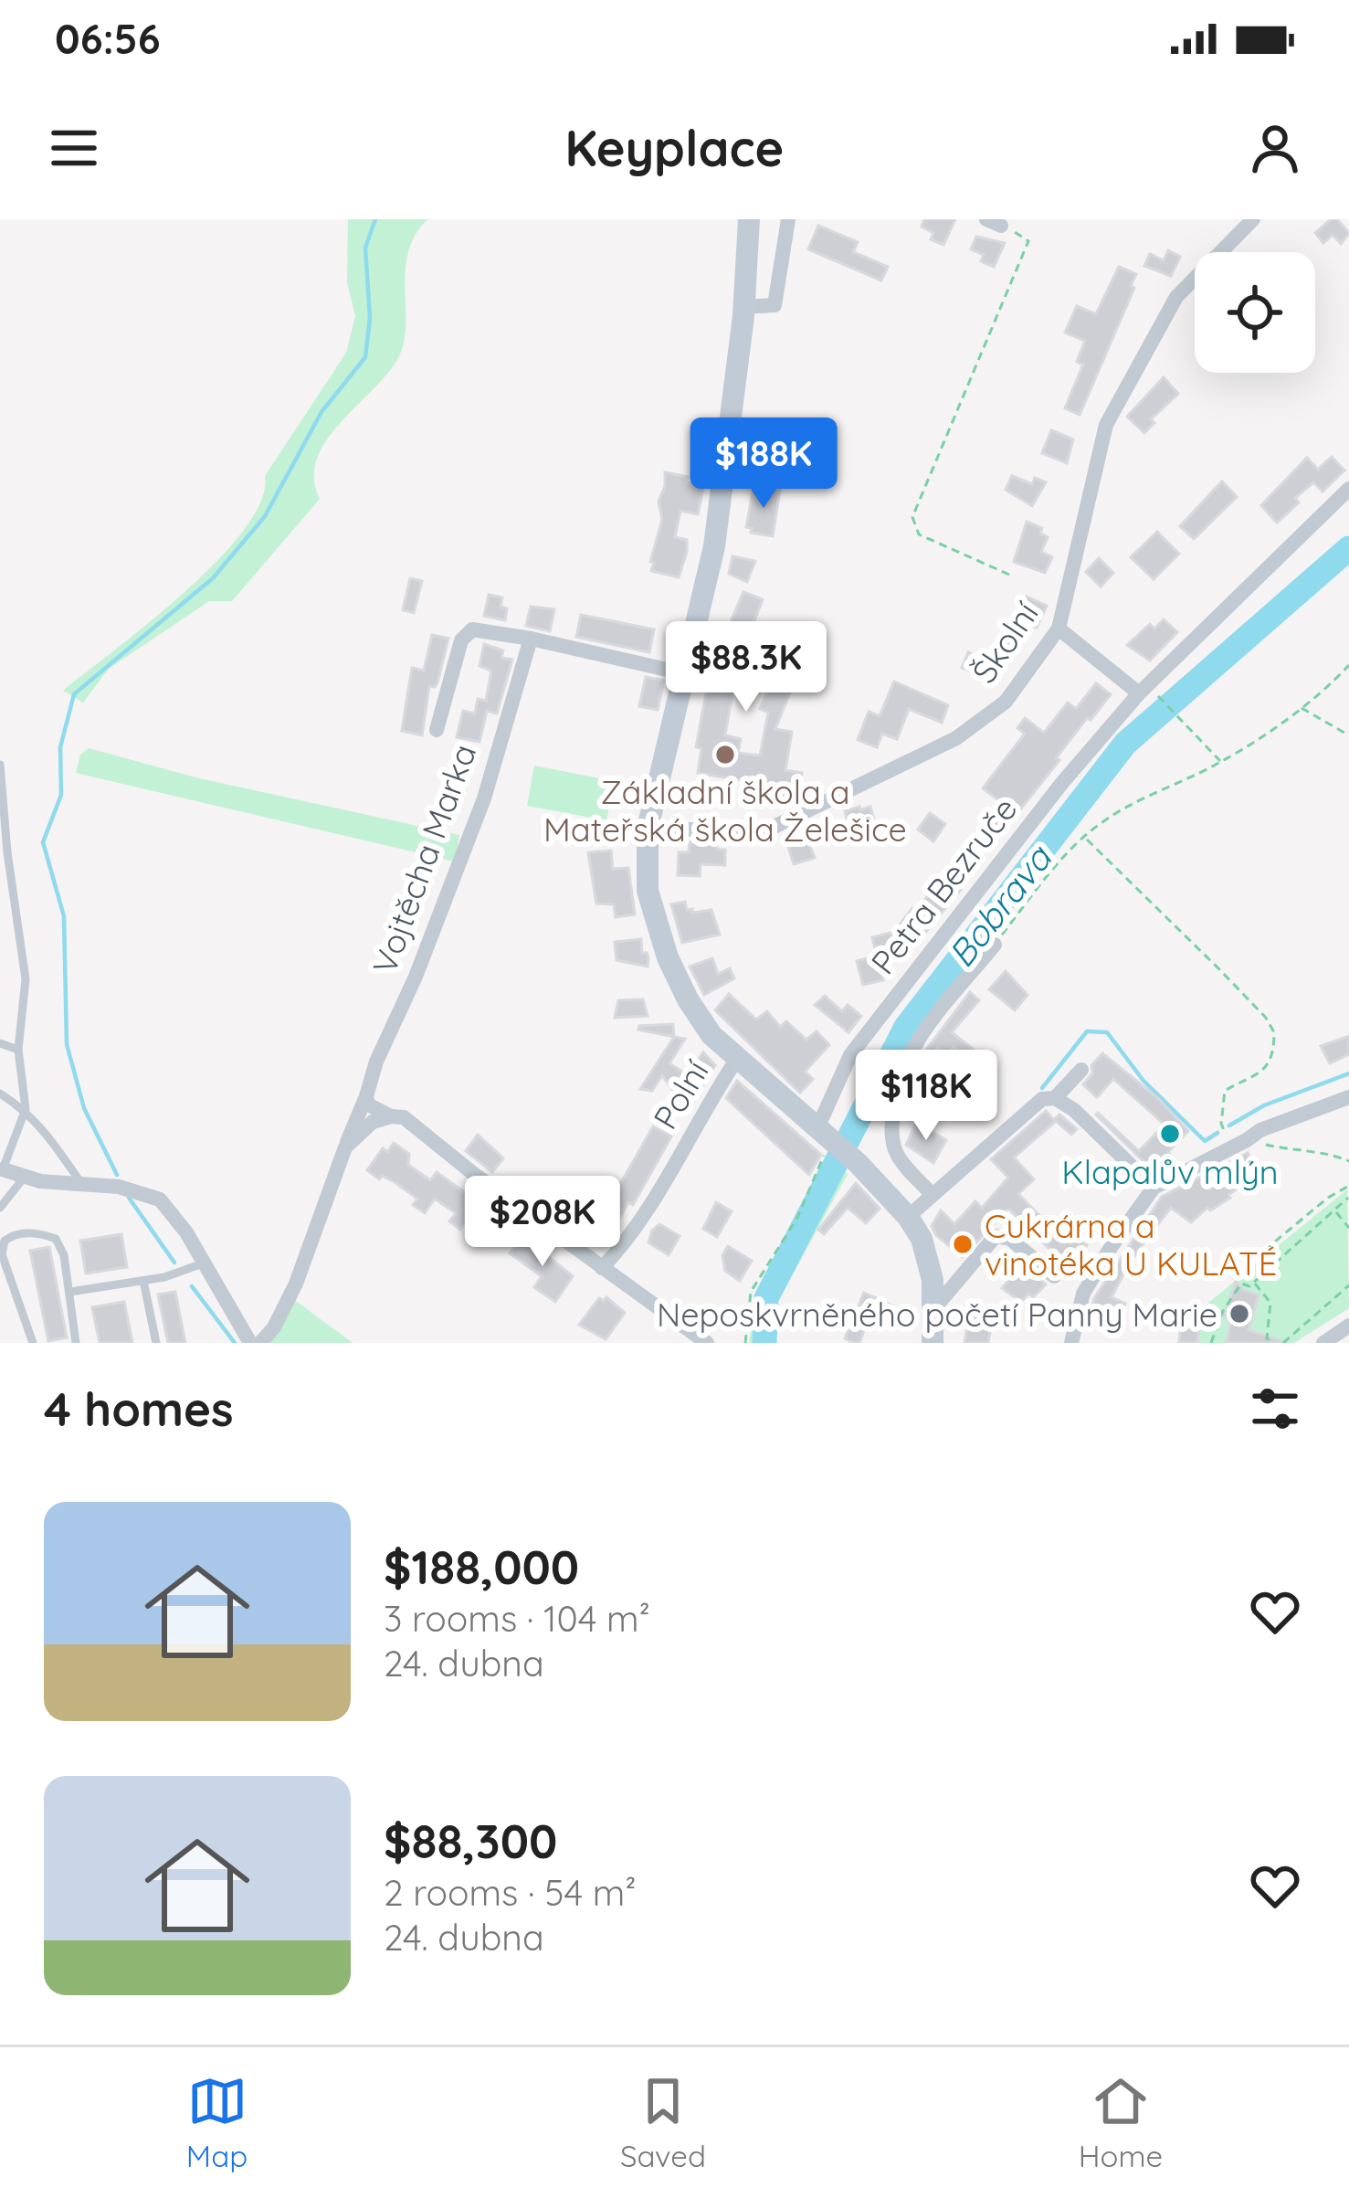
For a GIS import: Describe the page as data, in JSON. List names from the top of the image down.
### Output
{
  "streets": {
    "street": [
      "Školní",
      "Vojtěcha Marka",
      "Petra Bezruče",
      "Polní"
    ]
  },
  "water": ["Bobrava"],
  "places": [
    "Základní škola a Mateřská škola Želešice",
    "Klapalův mlýn",
    "Cukrárna a vinotéka U KULATÉ",
    "Neposkvrněného početí Panny Marie"
  ],
  "page": {
    "status": "06:56",
    "header": "Keyplace",
    "price": [
      "$188K",
      "$88.3K",
      "$118K",
      "$208K"
    ],
    "heading": "4 homes",
    "list": [
      {
        "name": "$188,000",
        "note": "3 rooms · 104 m² · 24. dubna"
      },
      {
        "name": "$88,300",
        "note": "2 rooms · 54 m² · 24. dubna"
      }
    ],
    "tabs": ["Map", "Saved", "Home"]
  }
}
